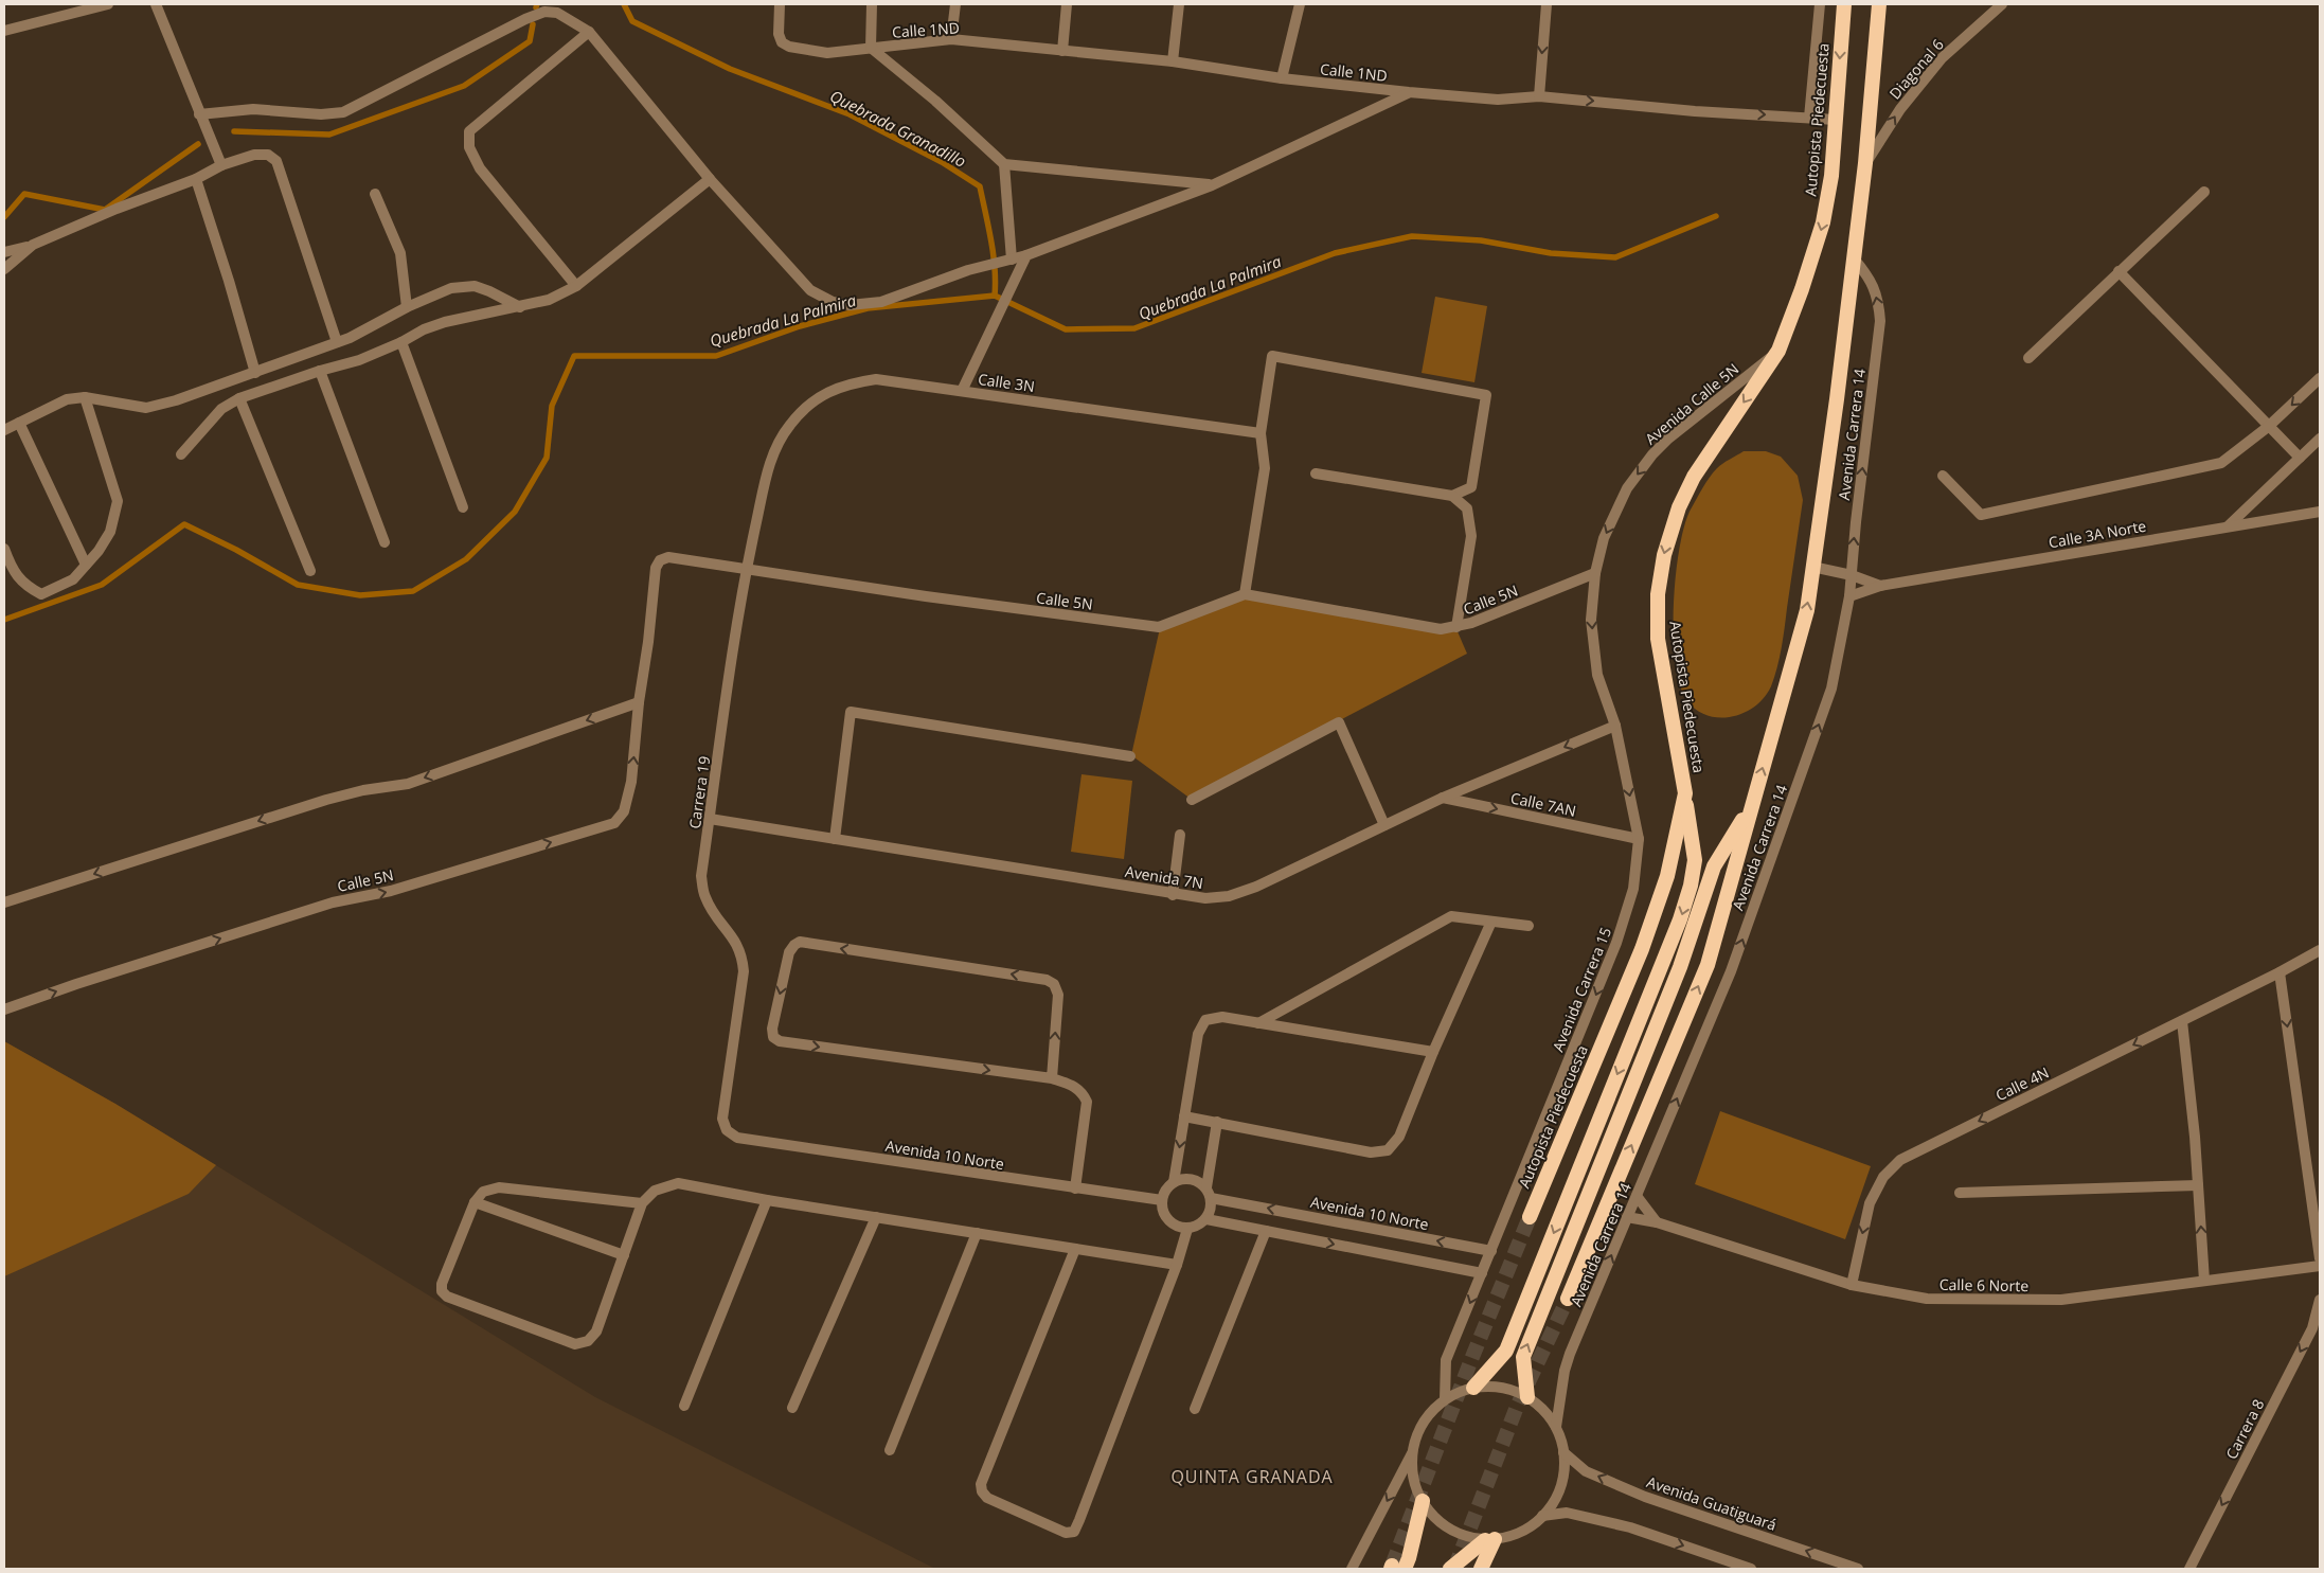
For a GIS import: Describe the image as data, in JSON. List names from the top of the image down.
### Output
{
  "streets": {
    "highway": ["Autopista Piedecuesta"],
    "street": [
      "Calle 1ND",
      "Diagonal 6",
      "Calle 3N",
      "Avenida Calle 5N",
      "Avenida Carrera 14",
      "Calle 3A Norte",
      "Calle 5N",
      "Carrera 19",
      "Calle 7AN",
      "Avenida 7N",
      "Avenida Carrera 15",
      "Calle 4N",
      "Avenida 10 Norte",
      "Calle 6 Norte",
      "Carrera 8",
      "Avenida Guatiguará"
    ]
  },
  "crossings": [
    ["Calle 1ND", "Autopista Piedecuesta"],
    ["Autopista Piedecuesta", "Avenida Calle 5N"],
    ["Calle 3N", "Carrera 19"],
    ["Avenida Calle 5N", "Calle 5N"],
    ["Avenida Calle 5N", "Avenida Carrera 15"],
    ["Avenida Carrera 14", "Calle 3A Norte"],
    ["Avenida Carrera 14", "Avenida Carrera 15"],
    ["Avenida Carrera 14", "Calle 6 Norte"],
    ["Avenida Carrera 14", "Avenida Guatiguará"],
    ["Calle 5N", "Carrera 19"],
    ["Calle 5N", "Avenida Carrera 15"],
    ["Carrera 19", "Avenida 7N"],
    ["Carrera 19", "Avenida 10 Norte"],
    ["Calle 7AN", "Avenida 7N"],
    ["Calle 7AN", "Avenida Carrera 15"],
    ["Avenida 7N", "Avenida Carrera 15"],
    ["Avenida Carrera 15", "Avenida 10 Norte"],
    ["Avenida Carrera 15", "Avenida Guatiguará"],
    ["Calle 4N", "Calle 6 Norte"]
  ],
  "one_way": [
    "Diagonal 6",
    "Avenida Calle 5N",
    "Avenida Carrera 14",
    "Calle 5N",
    "Calle 7AN",
    "Avenida Carrera 15",
    "Calle 4N",
    "Carrera 8"
  ],
  "districts": ["QUINTA GRANADA"],
  "water": ["Quebrada Granadillo", "Quebrada La Palmira"]
}
